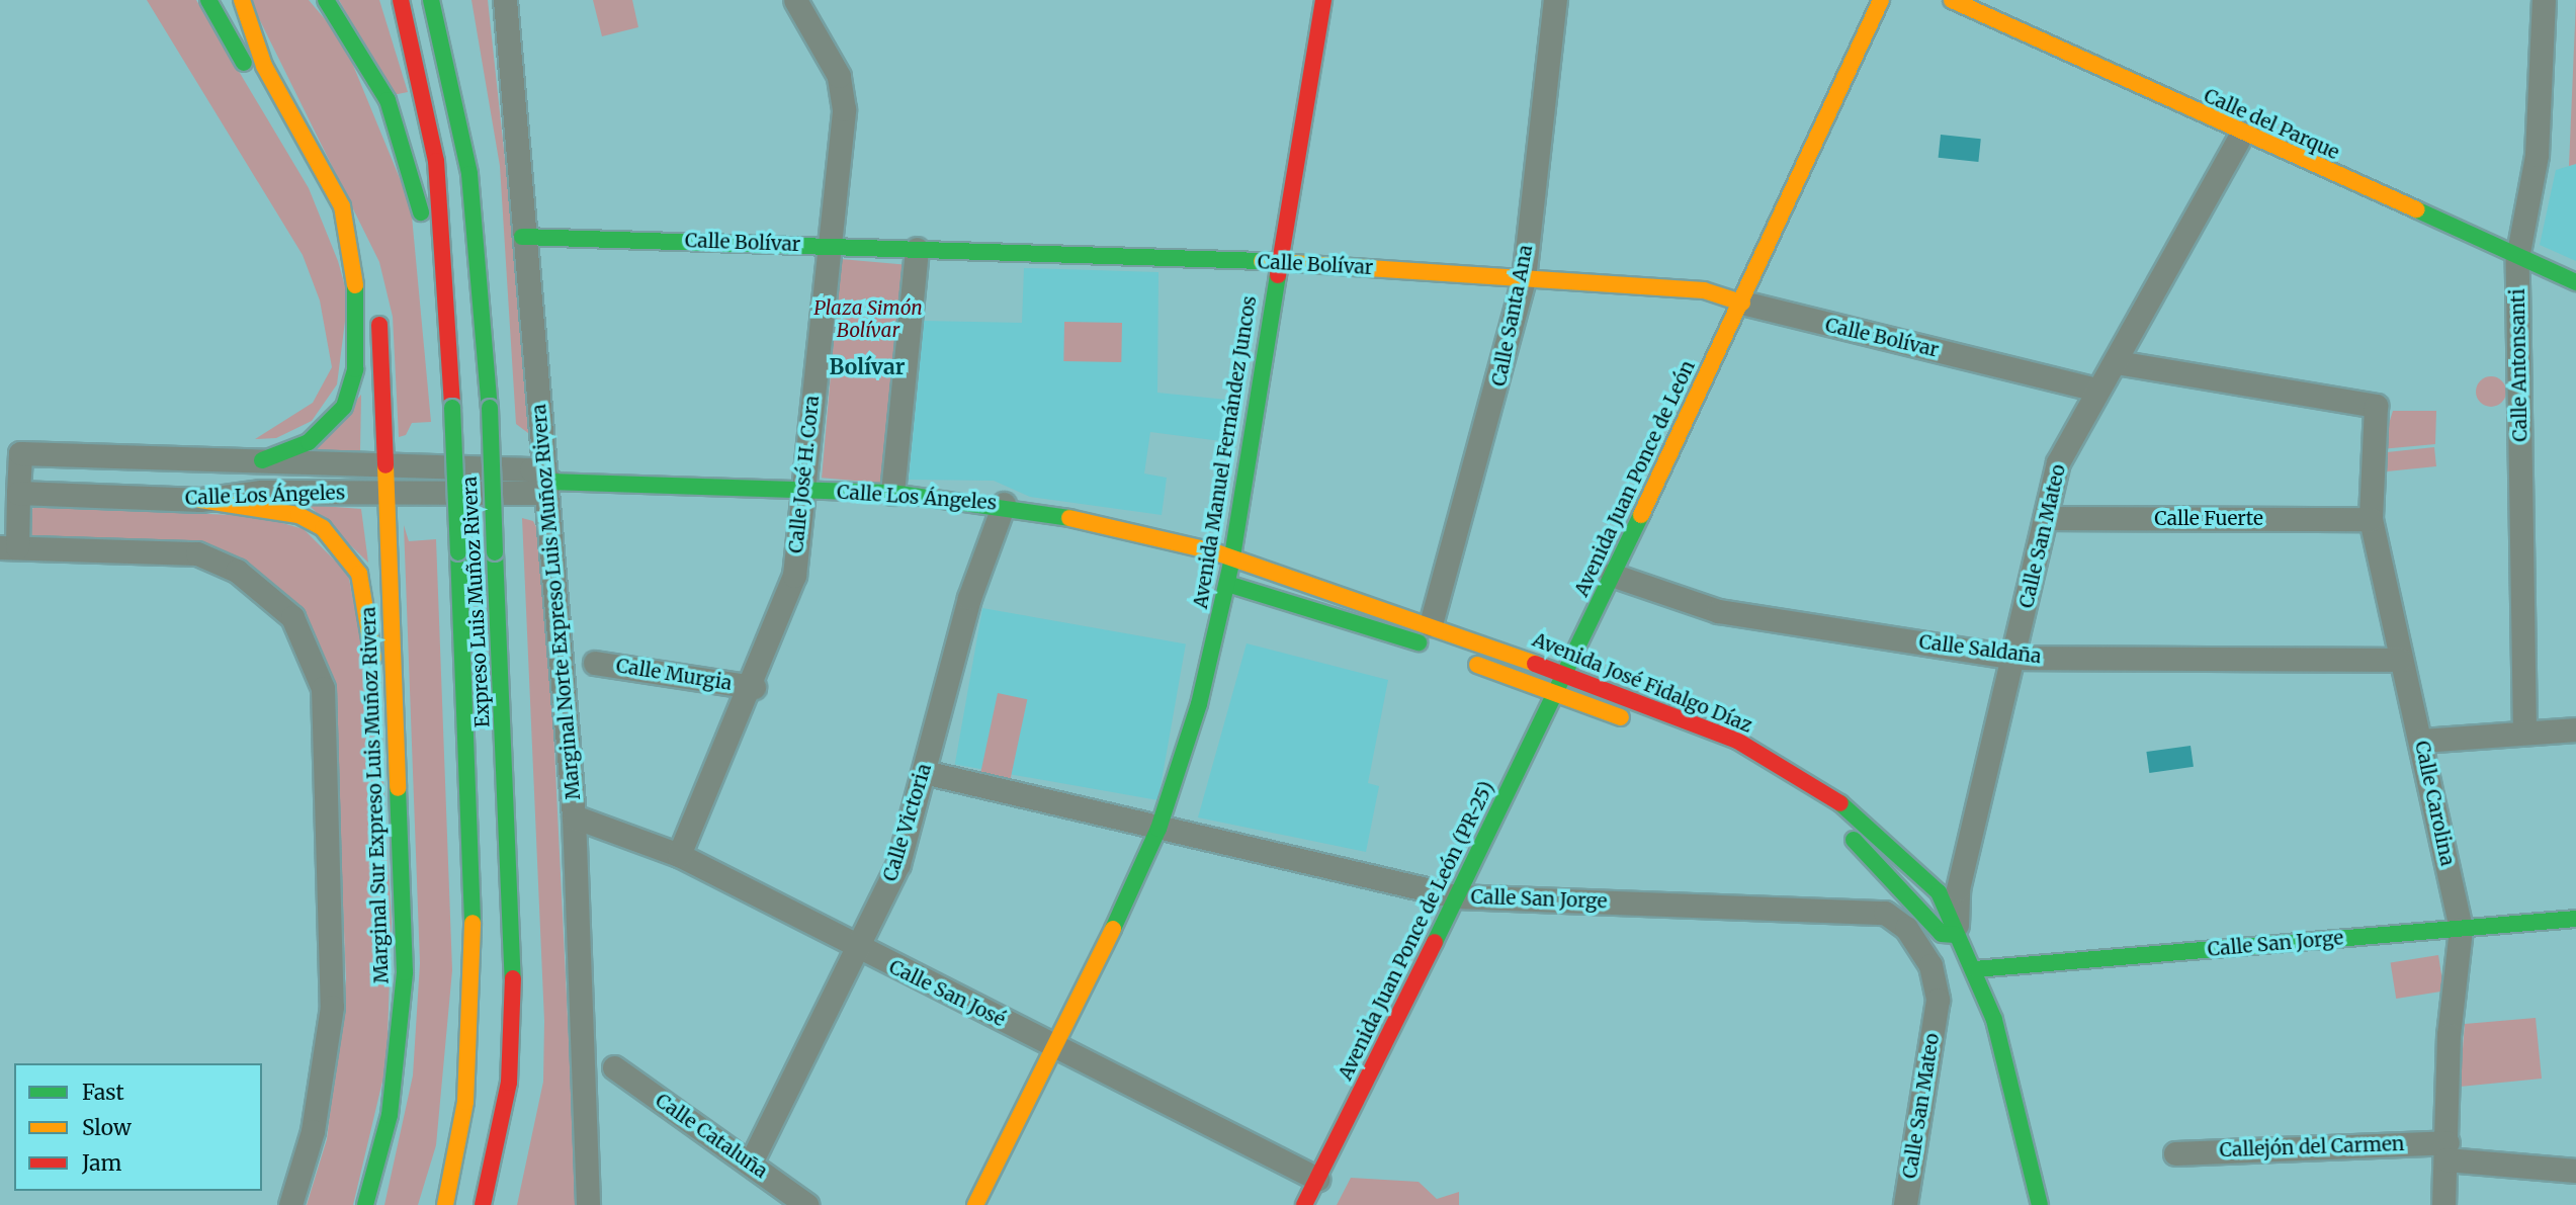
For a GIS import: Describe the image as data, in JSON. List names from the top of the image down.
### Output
{
  "streets": {
    "main road": [
      "Calle del Parque",
      "Calle Bolívar",
      "Avenida Manuel Fernández Juncos",
      "Avenida Juan Ponce de León",
      "Calle Los Ángeles",
      "Expreso Luis Muñoz Rivera",
      "Avenida José Fidalgo Díaz",
      "Marginal Sur Expreso Luis Muñoz Rivera",
      "Calle San Jorge",
      "Avenida Juan Ponce de León (PR-25)"
    ],
    "street": [
      "Calle Santa Ana",
      "Calle Antonsanti",
      "Calle José H. Cora",
      "Calle Fuerte",
      "Calle San Mateo",
      "Marginal Norte Expreso Luis Muñoz Rivera",
      "Calle Saldaña",
      "Calle Murgia",
      "Calle Carolina",
      "Calle Victoria",
      "Calle San José",
      "Calle Cataluña",
      "Callejón del Carmen"
    ]
  },
  "crossings": [
    ["Calle del Parque", "Calle Antonsanti"],
    ["Calle del Parque", "Calle San Mateo"],
    ["Calle Bolívar", "Calle Santa Ana"],
    ["Calle Bolívar", "Avenida Manuel Fernández Juncos"],
    ["Calle Bolívar", "Calle José H. Cora"],
    ["Calle Bolívar", "Avenida Juan Ponce de León"],
    ["Calle Bolívar", "Calle San Mateo"],
    ["Calle Bolívar", "Marginal Norte Expreso Luis Muñoz Rivera"],
    ["Calle Santa Ana", "Avenida José Fidalgo Díaz"],
    ["Avenida Manuel Fernández Juncos", "Calle Los Ángeles"],
    ["Avenida Manuel Fernández Juncos", "Avenida José Fidalgo Díaz"],
    ["Avenida Manuel Fernández Juncos", "Calle San Jorge"],
    ["Avenida Manuel Fernández Juncos", "Calle San José"],
    ["Calle José H. Cora", "Calle Los Ángeles"],
    ["Calle José H. Cora", "Calle Murgia"],
    ["Calle José H. Cora", "Calle San José"],
    ["Avenida Juan Ponce de León", "Calle Saldaña"],
    ["Avenida Juan Ponce de León", "Avenida José Fidalgo Díaz"],
    ["Avenida Juan Ponce de León", "Avenida Juan Ponce de León (PR-25)"],
    ["Calle Los Ángeles", "Marginal Norte Expreso Luis Muñoz Rivera"],
    ["Calle Los Ángeles", "Avenida José Fidalgo Díaz"],
    ["Calle Los Ángeles", "Marginal Sur Expreso Luis Muñoz Rivera"],
    ["Calle Los Ángeles", "Calle Victoria"],
    ["Calle Fuerte", "Calle San Mateo"],
    ["Calle Fuerte", "Calle Carolina"],
    ["Calle San Mateo", "Calle Saldaña"],
    ["Calle San Mateo", "Avenida José Fidalgo Díaz"],
    ["Calle San Mateo", "Calle Carolina"],
    ["Calle San Mateo", "Calle San Jorge"],
    ["Marginal Norte Expreso Luis Muñoz Rivera", "Calle San José"],
    ["Calle Saldaña", "Calle Carolina"],
    ["Avenida José Fidalgo Díaz", "Calle San Jorge"],
    ["Avenida José Fidalgo Díaz", "Avenida Juan Ponce de León (PR-25)"],
    ["Calle Carolina", "Calle San Jorge"],
    ["Calle Carolina", "Callejón del Carmen"],
    ["Calle Victoria", "Calle San Jorge"],
    ["Calle Victoria", "Calle San José"],
    ["Calle Victoria", "Calle Cataluña"],
    ["Calle San Jorge", "Avenida Juan Ponce de León (PR-25)"],
    ["Avenida Juan Ponce de León (PR-25)", "Calle San José"]
  ],
  "districts": ["Bolívar"],
  "parks": ["Plaza Simón Bolívar"],
  "legend": ["Fast", "Slow", "Jam"]
}
